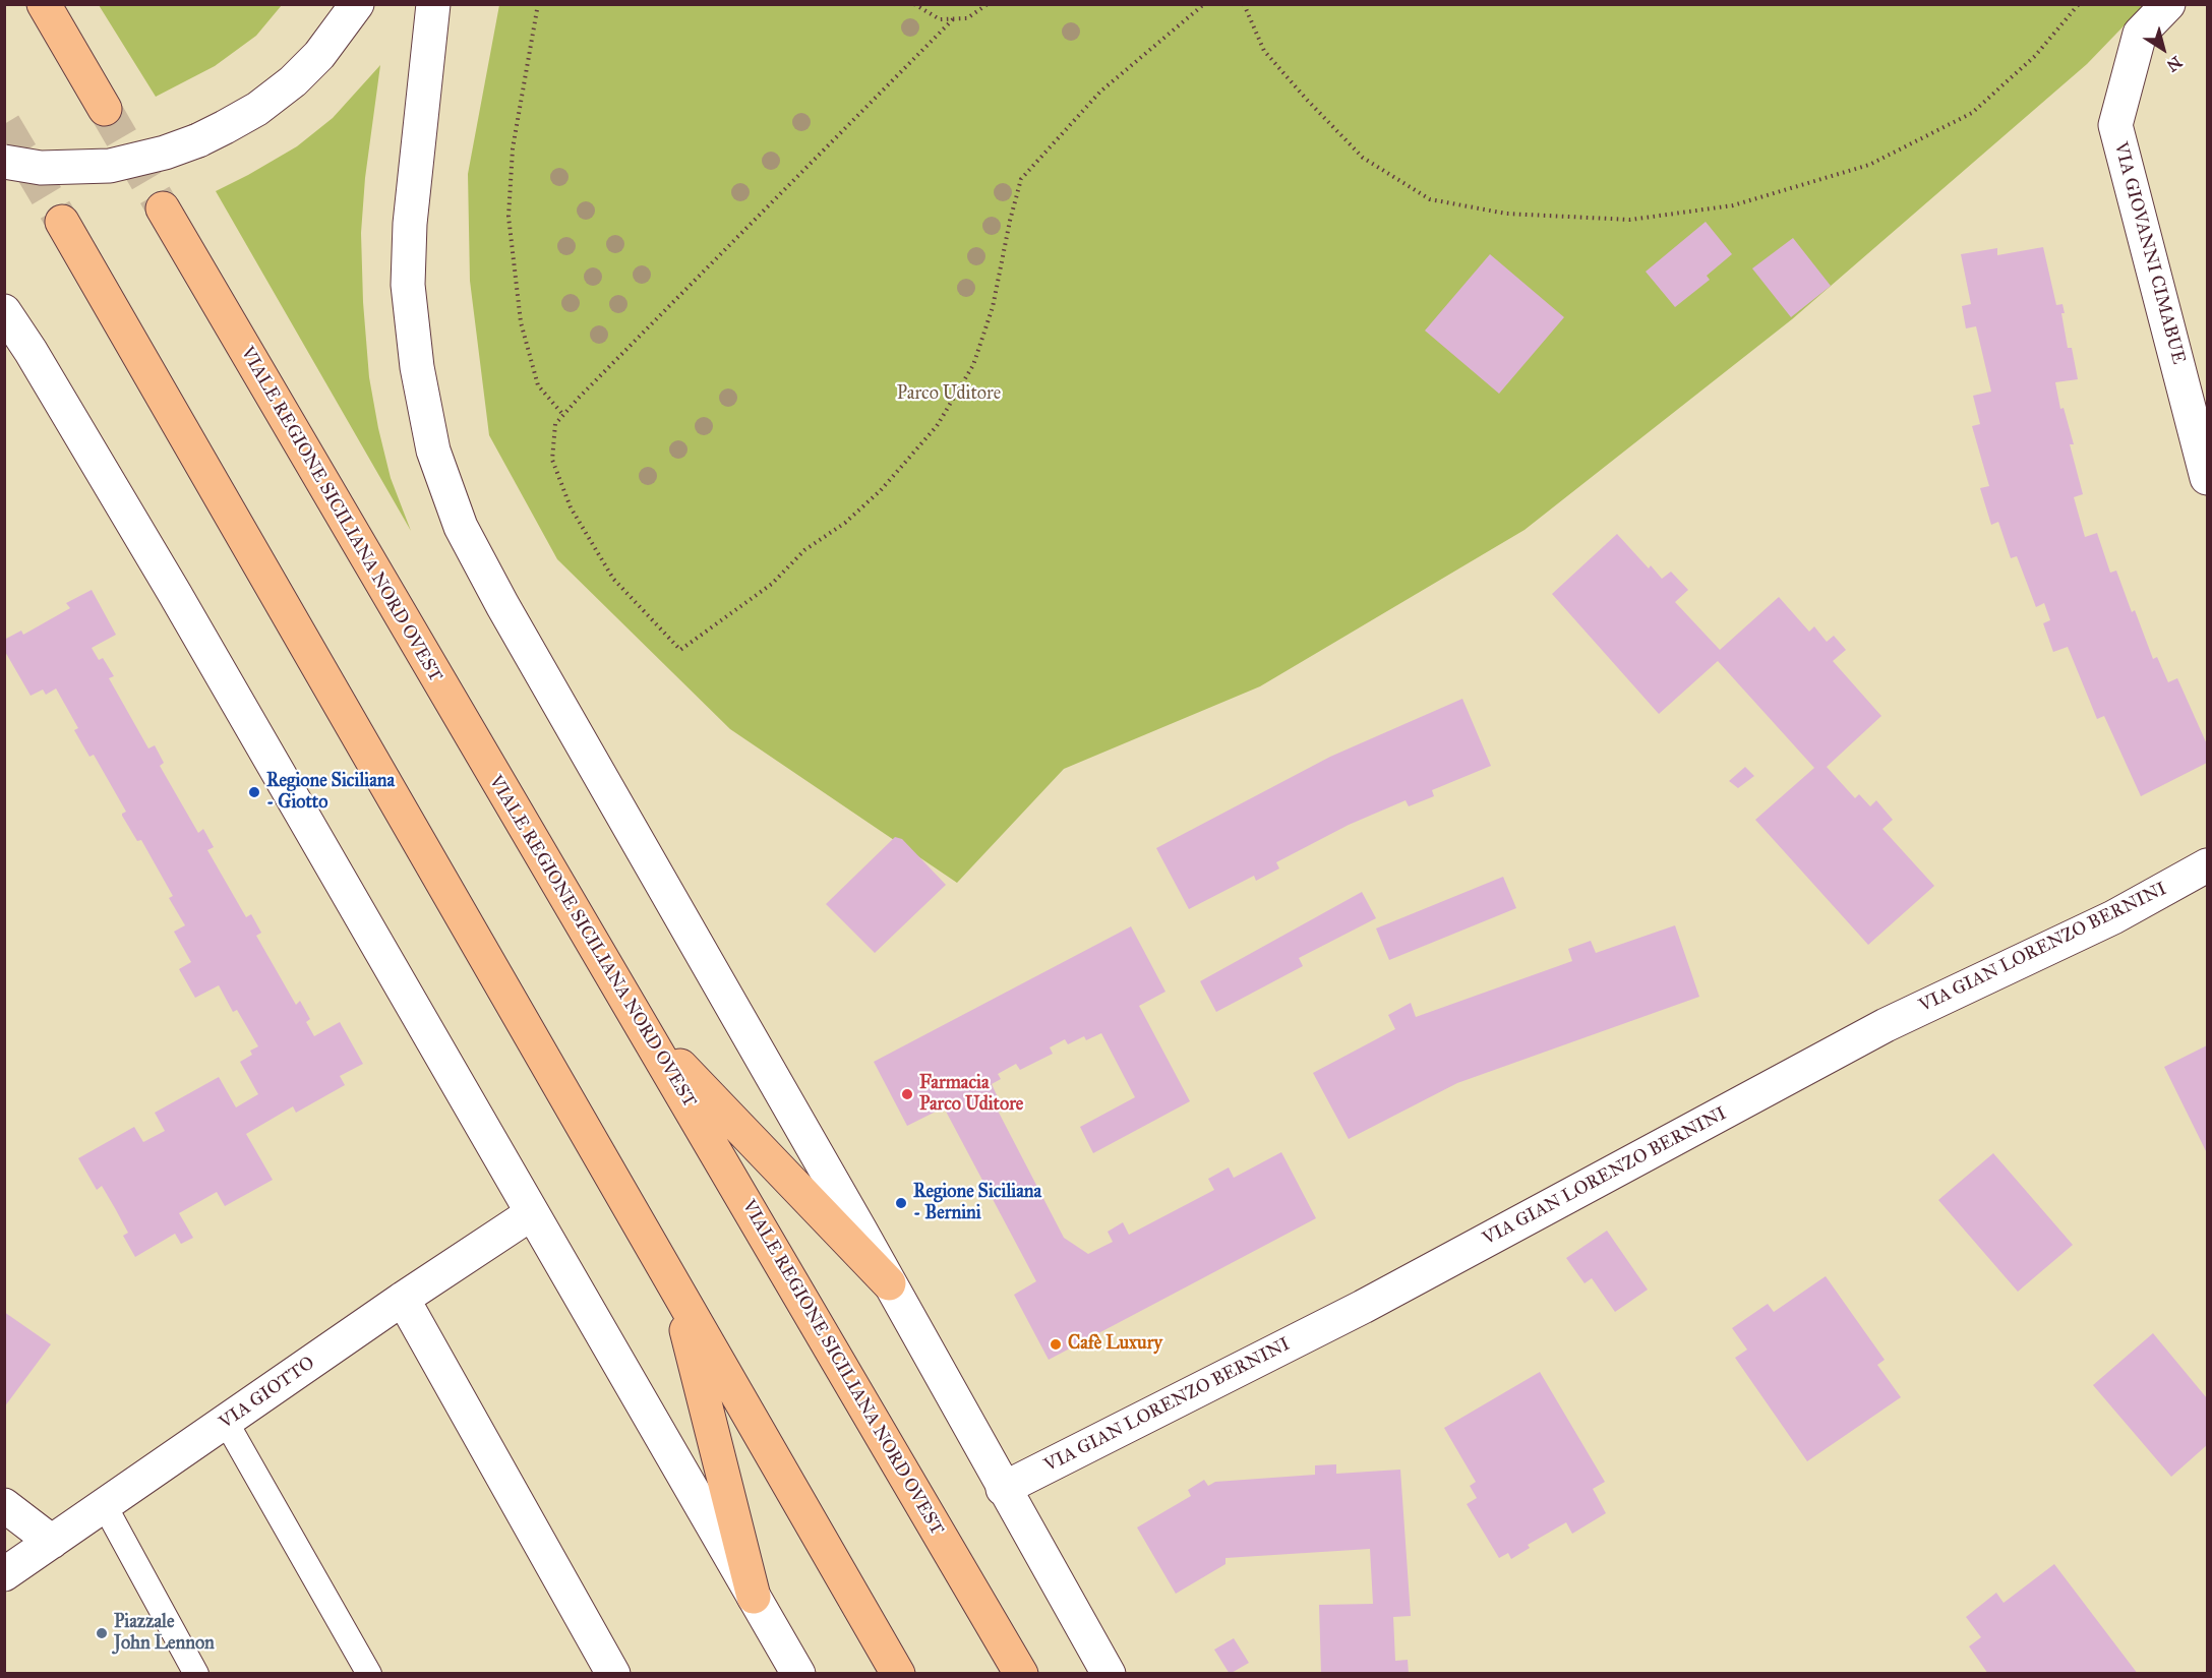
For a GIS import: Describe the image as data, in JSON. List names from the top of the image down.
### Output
{
  "streets": {
    "main road": ["VIALE REGIONE SICILIANA NORD OVEST"],
    "street": ["VIA GIOVANNI CIMABUE", "VIA GIAN LORENZO BERNINI", "VIA GIOTTO"]
  },
  "parks": ["Parco Uditore"],
  "places": [
    "Regione Siciliana - Giotto",
    "Farmacia Parco Uditore",
    "Regione Siciliana - Bernini",
    "Cafè Luxury",
    "Piazzale John Lennon"
  ],
  "north": "bottom right"
}
